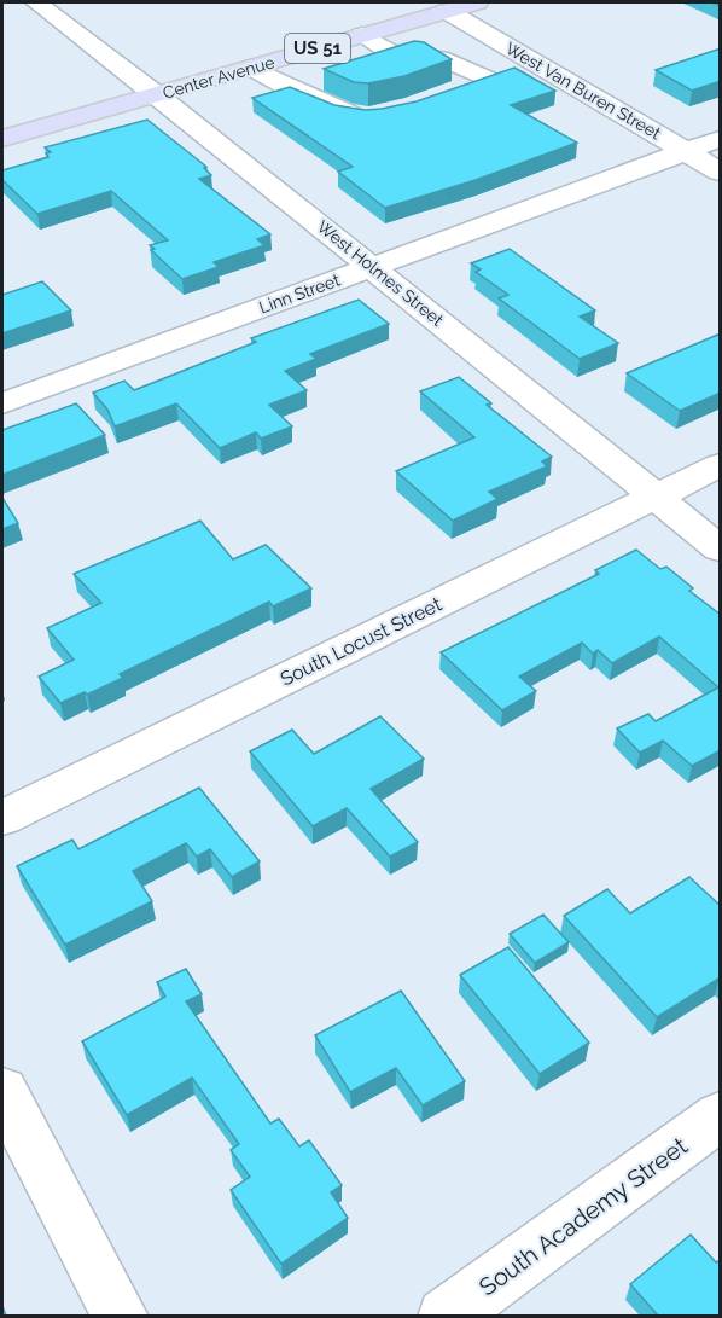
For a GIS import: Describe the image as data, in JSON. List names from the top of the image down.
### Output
{
  "streets": {
    "main road": ["US 51", "Center Avenue"],
    "street": [
      "West Van Buren Street",
      "West Holmes Street",
      "Linn Street",
      "South Locust Street",
      "South Academy Street"
    ]
  },
  "crossings": [
    ["Center Avenue", "West Van Buren Street"],
    ["Center Avenue", "West Holmes Street"],
    ["West Van Buren Street", "Linn Street"],
    ["West Holmes Street", "Linn Street"],
    ["West Holmes Street", "South Locust Street"]
  ]
}
